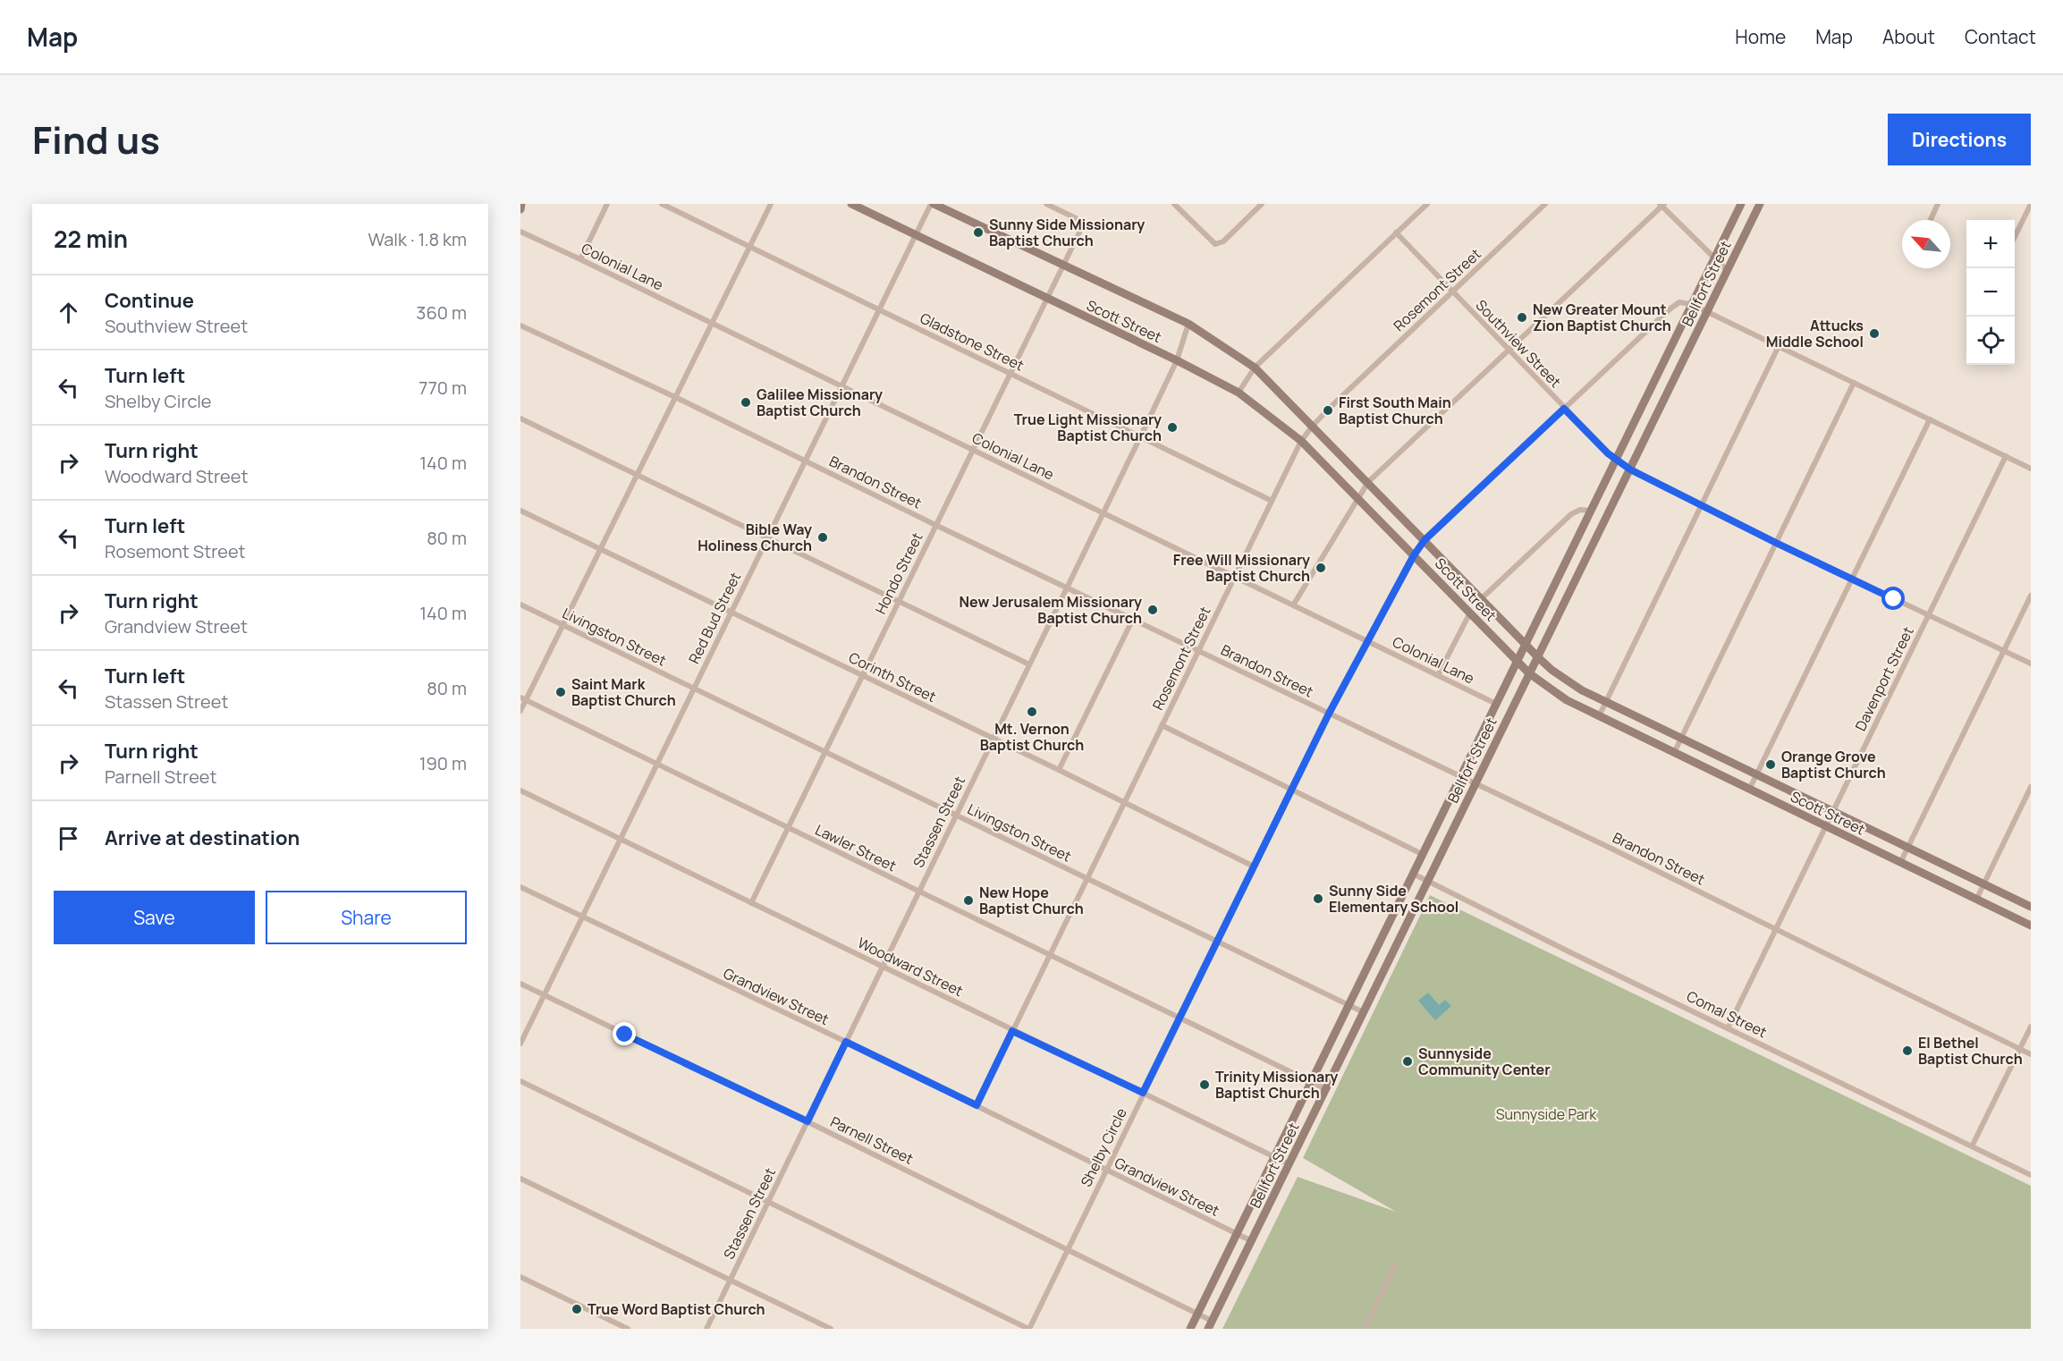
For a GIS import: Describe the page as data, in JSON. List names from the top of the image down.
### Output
{
  "streets": {
    "main road": ["Bellfort Street", "Scott Street"],
    "street": [
      "Colonial Lane",
      "Rosemont Street",
      "Gladstone Street",
      "Southview Street",
      "Brandon Street",
      "Hondo Street",
      "Red Bud Street",
      "Livingston Street",
      "Corinth Street",
      "Davenport Street",
      "Stassen Street",
      "Lawler Street",
      "Woodward Street",
      "Grandview Street",
      "Comal Street",
      "Parnell Street",
      "Shelby Circle"
    ]
  },
  "crossings": [
    ["Colonial Lane", "Bellfort Street"],
    ["Colonial Lane", "Rosemont Street"],
    ["Colonial Lane", "Hondo Street"],
    ["Colonial Lane", "Red Bud Street"],
    ["Colonial Lane", "Stassen Street"],
    ["Colonial Lane", "Shelby Circle"],
    ["Bellfort Street", "Scott Street"],
    ["Bellfort Street", "Southview Street"],
    ["Bellfort Street", "Brandon Street"],
    ["Bellfort Street", "Livingston Street"],
    ["Bellfort Street", "Lawler Street"],
    ["Bellfort Street", "Woodward Street"],
    ["Bellfort Street", "Grandview Street"],
    ["Bellfort Street", "Comal Street"],
    ["Bellfort Street", "Parnell Street"],
    ["Bellfort Street", "Shelby Circle"],
    ["Rosemont Street", "Scott Street"],
    ["Rosemont Street", "Gladstone Street"],
    ["Rosemont Street", "Southview Street"],
    ["Rosemont Street", "Brandon Street"],
    ["Rosemont Street", "Livingston Street"],
    ["Rosemont Street", "Corinth Street"],
    ["Rosemont Street", "Lawler Street"],
    ["Rosemont Street", "Woodward Street"],
    ["Rosemont Street", "Grandview Street"],
    ["Scott Street", "Hondo Street"],
    ["Scott Street", "Red Bud Street"],
    ["Scott Street", "Davenport Street"],
    ["Scott Street", "Stassen Street"],
    ["Scott Street", "Shelby Circle"],
    ["Gladstone Street", "Hondo Street"],
    ["Gladstone Street", "Red Bud Street"],
    ["Gladstone Street", "Stassen Street"],
    ["Southview Street", "Davenport Street"],
    ["Southview Street", "Shelby Circle"],
    ["Brandon Street", "Hondo Street"],
    ["Brandon Street", "Red Bud Street"],
    ["Brandon Street", "Davenport Street"],
    ["Brandon Street", "Stassen Street"],
    ["Brandon Street", "Shelby Circle"],
    ["Hondo Street", "Livingston Street"],
    ["Hondo Street", "Corinth Street"],
    ["Hondo Street", "Lawler Street"],
    ["Hondo Street", "Woodward Street"],
    ["Red Bud Street", "Livingston Street"],
    ["Red Bud Street", "Corinth Street"],
    ["Red Bud Street", "Lawler Street"],
    ["Red Bud Street", "Woodward Street"],
    ["Red Bud Street", "Grandview Street"],
    ["Red Bud Street", "Parnell Street"],
    ["Livingston Street", "Stassen Street"],
    ["Livingston Street", "Shelby Circle"],
    ["Corinth Street", "Stassen Street"],
    ["Corinth Street", "Shelby Circle"],
    ["Davenport Street", "Comal Street"],
    ["Stassen Street", "Lawler Street"],
    ["Stassen Street", "Woodward Street"],
    ["Stassen Street", "Grandview Street"],
    ["Stassen Street", "Parnell Street"],
    ["Lawler Street", "Shelby Circle"],
    ["Woodward Street", "Shelby Circle"],
    ["Grandview Street", "Shelby Circle"],
    ["Parnell Street", "Shelby Circle"]
  ],
  "parks": ["Sunnyside Park"],
  "places": [
    "Sunny Side Missionary Baptist Church",
    "New Greater Mount Zion Baptist Church",
    "Attucks Middle School",
    "Galilee Missionary Baptist Church",
    "First South Main Baptist Church",
    "True Light Missionary Baptist Church",
    "Bible Way Holiness Church",
    "Free Will Missionary Baptist Church",
    "New Jerusalem Missionary Baptist Church",
    "Saint Mark Baptist Church",
    "Mt. Vernon Baptist Church",
    "Orange Grove Baptist Church",
    "Sunny Side Elementary School",
    "New Hope Baptist Church",
    "El Bethel Baptist Church",
    "Sunnyside Community Center",
    "Trinity Missionary Baptist Church",
    "True Word Baptist Church"
  ],
  "north": "top left",
  "page": {
    "header": "Map",
    "nav": [
      "Home",
      "Map",
      "About",
      "Contact"
    ],
    "title": "Find us",
    "buttons": [
      "Directions",
      ["Save", "Share"]
    ],
    "heading": ["22 min", "Walk · 1.8 km"],
    "map_buttons": ["+", "−"],
    "list": [
      ["Continue", "Southview Street", "360 m"],
      ["Turn left", "Shelby Circle", "770 m"],
      ["Turn right", "Woodward Street", "140 m"],
      ["Turn left", "Rosemont Street", "80 m"],
      ["Turn right", "Grandview Street", "140 m"],
      ["Turn left", "Stassen Street", "80 m"],
      ["Turn right", "Parnell Street", "190 m"],
      "Arrive at destination"
    ]
  }
}
